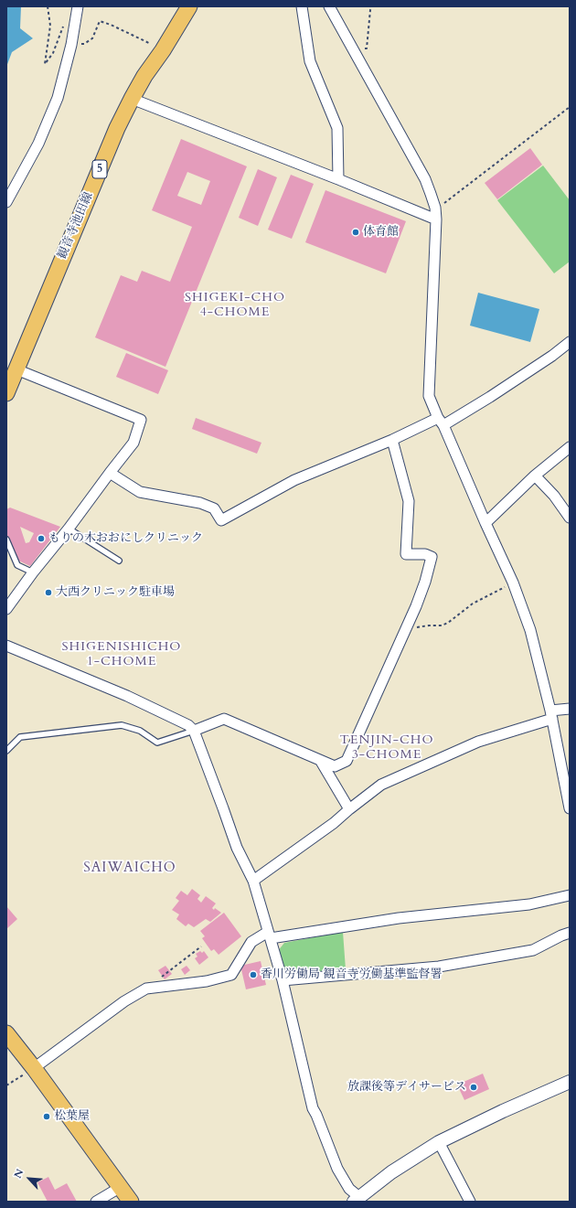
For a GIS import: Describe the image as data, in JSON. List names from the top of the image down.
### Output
{
  "streets": {
    "main road": ["5", "観音寺池田線"]
  },
  "districts": [
    "SHIGEKI-CHO 4-CHOME",
    "SHIGENISHICHO 1-CHOME",
    "TENJIN-CHO 3-CHOME",
    "SAIWAICHO"
  ],
  "places": [
    "体育館",
    "もりの木おおにしクリニック",
    "大西クリニック駐車場",
    "香川労働局 観音寺労働基準監督署",
    "放課後等デイサービス",
    "松葉屋"
  ],
  "north": "top left"
}
